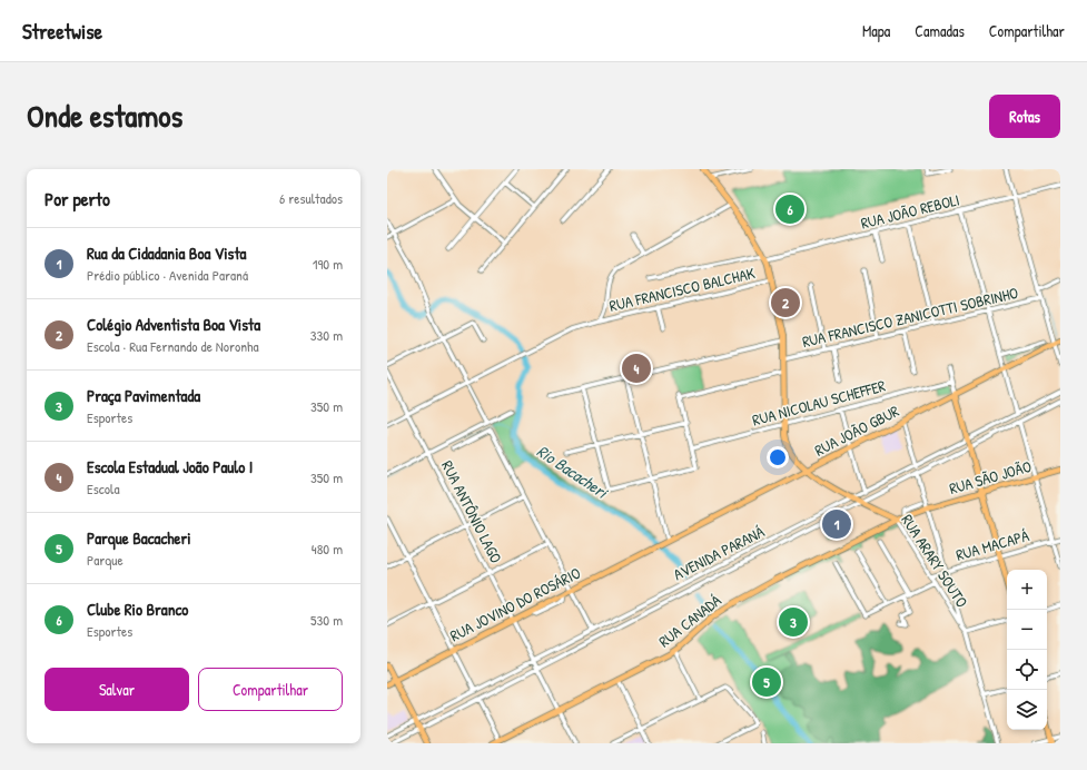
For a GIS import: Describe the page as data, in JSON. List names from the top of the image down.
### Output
{
  "streets": {
    "main road": [
      "RUA JOÃO GBUR",
      "RUA SÃO JOÃO",
      "RUA ARARY SOUTO",
      "RUA JOVINO DO ROSÁRIO",
      "RUA CANADÁ"
    ],
    "street": [
      "RUA JOÃO REBOLI",
      "RUA FRANCISCO BALCHAK",
      "RUA FRANCISCO ZANICOTTI SOBRINHO",
      "RUA NICOLAU SCHEFFER",
      "RUA ANTÔNIO LAGO",
      "RUA MACAPÁ",
      "AVENIDA PARANÁ"
    ]
  },
  "crossings": [
    ["RUA JOÃO REBOLI", "RUA ARARY SOUTO"],
    ["RUA FRANCISCO BALCHAK", "RUA ANTÔNIO LAGO"],
    ["RUA FRANCISCO BALCHAK", "RUA ARARY SOUTO"],
    ["RUA FRANCISCO ZANICOTTI SOBRINHO", "RUA ARARY SOUTO"],
    ["RUA NICOLAU SCHEFFER", "RUA ARARY SOUTO"],
    ["RUA JOÃO GBUR", "RUA ARARY SOUTO"],
    ["RUA JOÃO GBUR", "RUA JOVINO DO ROSÁRIO"],
    ["RUA SÃO JOÃO", "RUA CANADÁ"],
    ["RUA ANTÔNIO LAGO", "AVENIDA PARANÁ"],
    ["RUA ANTÔNIO LAGO", "RUA JOVINO DO ROSÁRIO"],
    ["RUA ANTÔNIO LAGO", "RUA CANADÁ"],
    ["RUA MACAPÁ", "RUA ARARY SOUTO"],
    ["AVENIDA PARANÁ", "RUA ARARY SOUTO"],
    ["RUA ARARY SOUTO", "RUA CANADÁ"]
  ],
  "water": ["Rio Bacacheri"],
  "page": {
    "header": "Streetwise",
    "nav": ["Mapa", "Camadas", "Compartilhar"],
    "title": "Onde estamos",
    "buttons": [
      "Rotas",
      ["Salvar", "Compartilhar"]
    ],
    "heading": ["Por perto", "6 resultados"],
    "pins": [
      "6",
      "2",
      "4",
      "1",
      "3",
      "5"
    ],
    "list": [
      {
        "mark": "1",
        "name": "Rua da Cidadania Boa Vista",
        "note": "Prédio público · Avenida Paraná",
        "value": "190 m"
      },
      {
        "mark": "2",
        "name": "Colégio Adventista Boa Vista",
        "note": "Escola · Rua Fernando de Noronha",
        "value": "330 m"
      },
      {
        "mark": "3",
        "name": "Praça Pavimentada",
        "note": "Esportes",
        "value": "350 m"
      },
      {
        "mark": "4",
        "name": "Escola Estadual João Paulo I",
        "note": "Escola",
        "value": "350 m"
      },
      {
        "mark": "5",
        "name": "Parque Bacacheri",
        "note": "Parque",
        "value": "480 m"
      },
      {
        "mark": "6",
        "name": "Clube Rio Branco",
        "note": "Esportes",
        "value": "530 m"
      }
    ],
    "map_buttons": ["+", "−"]
  }
}
